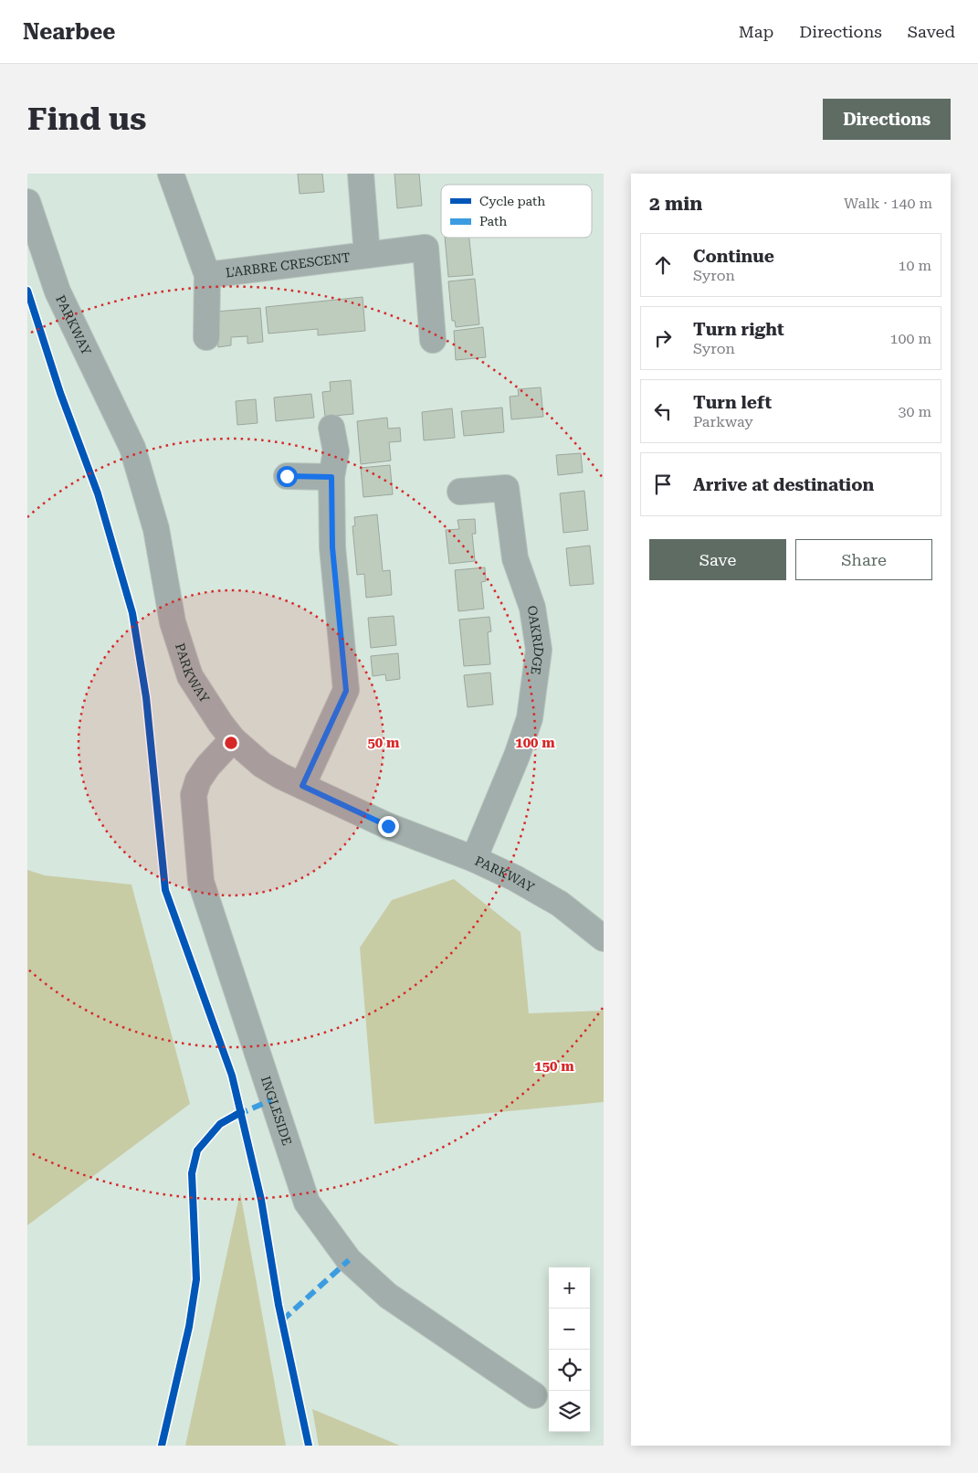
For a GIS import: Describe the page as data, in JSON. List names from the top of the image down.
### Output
{
  "streets": {
    "street": [
      "L'ARBRE CRESCENT",
      "PARKWAY",
      "OAKRIDGE",
      "INGLESIDE"
    ]
  },
  "crossings": [
    ["PARKWAY", "OAKRIDGE"],
    ["PARKWAY", "INGLESIDE"]
  ],
  "legend": ["Cycle path", "Path"],
  "page": {
    "header": "Nearbee",
    "nav": ["Map", "Directions", "Saved"],
    "buttons": [
      "Directions",
      ["Save", "Share"]
    ],
    "title": "Find us",
    "heading": ["2 min", "Walk · 140 m"],
    "list": [
      ["Continue", "Syron", "10 m"],
      ["Turn right", "Syron", "100 m"],
      ["Turn left", "Parkway", "30 m"],
      "Arrive at destination"
    ],
    "map_buttons": ["+", "−"]
  },
  "rings": ["50 m", "100 m", "150 m"]
}
